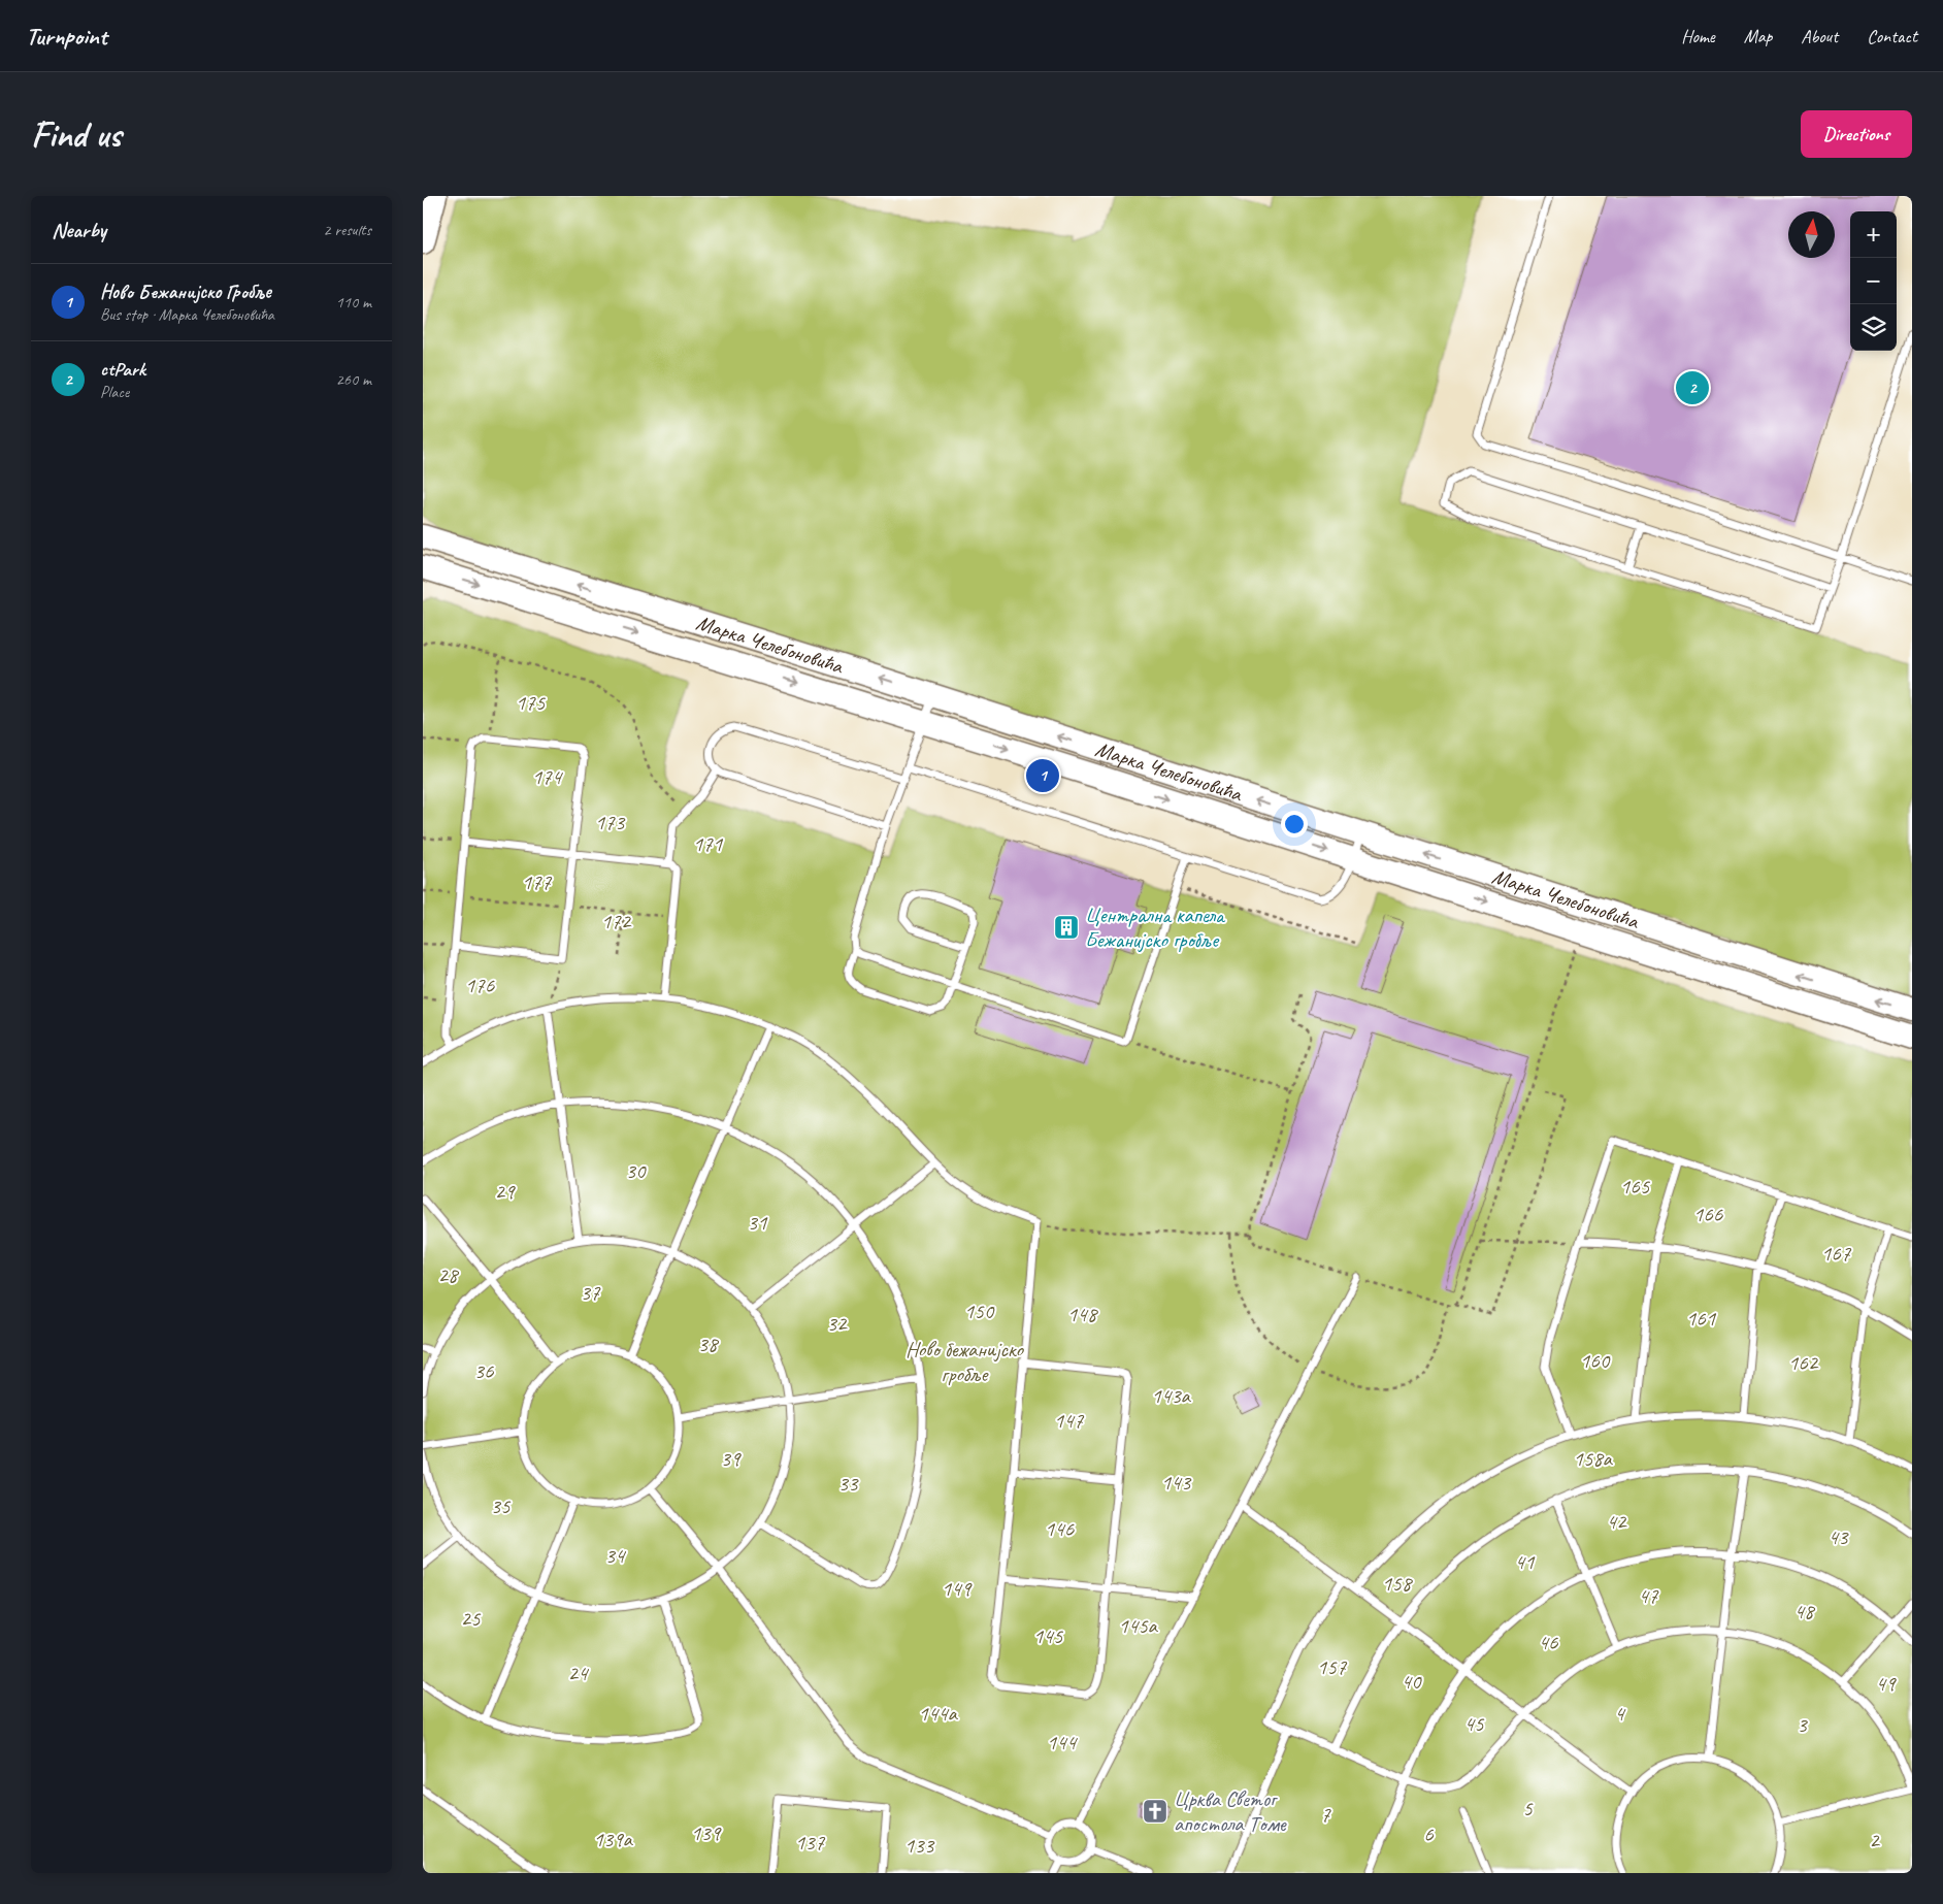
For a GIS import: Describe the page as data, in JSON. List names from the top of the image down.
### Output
{
  "streets": {
    "main road": ["Марка Челебоновића"]
  },
  "parks": [
    "175",
    "174",
    "173",
    "171",
    "177",
    "172",
    "176",
    "30",
    "165",
    "29",
    "166",
    "31",
    "167",
    "28",
    "37",
    "150",
    "148",
    "161",
    "32",
    "38",
    "Ново бежанијско гробље",
    "160",
    "162",
    "36",
    "143a",
    "147",
    "39",
    "158a",
    "143",
    "33",
    "35",
    "42",
    "146",
    "43",
    "34",
    "41",
    "158",
    "149",
    "47",
    "48",
    "25",
    "145a",
    "145",
    "46",
    "157",
    "24",
    "40",
    "49",
    "144a",
    "4",
    "45",
    "3",
    "144",
    "5",
    "7",
    "139",
    "6",
    "139a",
    "2",
    "137",
    "133"
  ],
  "places": {
    "building": ["Централна капела Бежанијско гробље"],
    "church": ["Црква Светог апостола Томе"]
  },
  "north": "top",
  "page": {
    "header": "Turnpoint",
    "nav": [
      "Home",
      "Map",
      "About",
      "Contact"
    ],
    "buttons": "Directions",
    "title": "Find us",
    "heading": ["Nearby", "2 results"],
    "map_buttons": ["+", "−"],
    "list": [
      {
        "mark": "1",
        "name": "Ново Бежанијско Гробље",
        "note": "Bus stop · Марка Челебоновића",
        "value": "110 m"
      },
      {
        "mark": "2",
        "name": "ctPark",
        "note": "Place",
        "value": "260 m"
      }
    ],
    "pins": ["2", "1"]
  }
}
